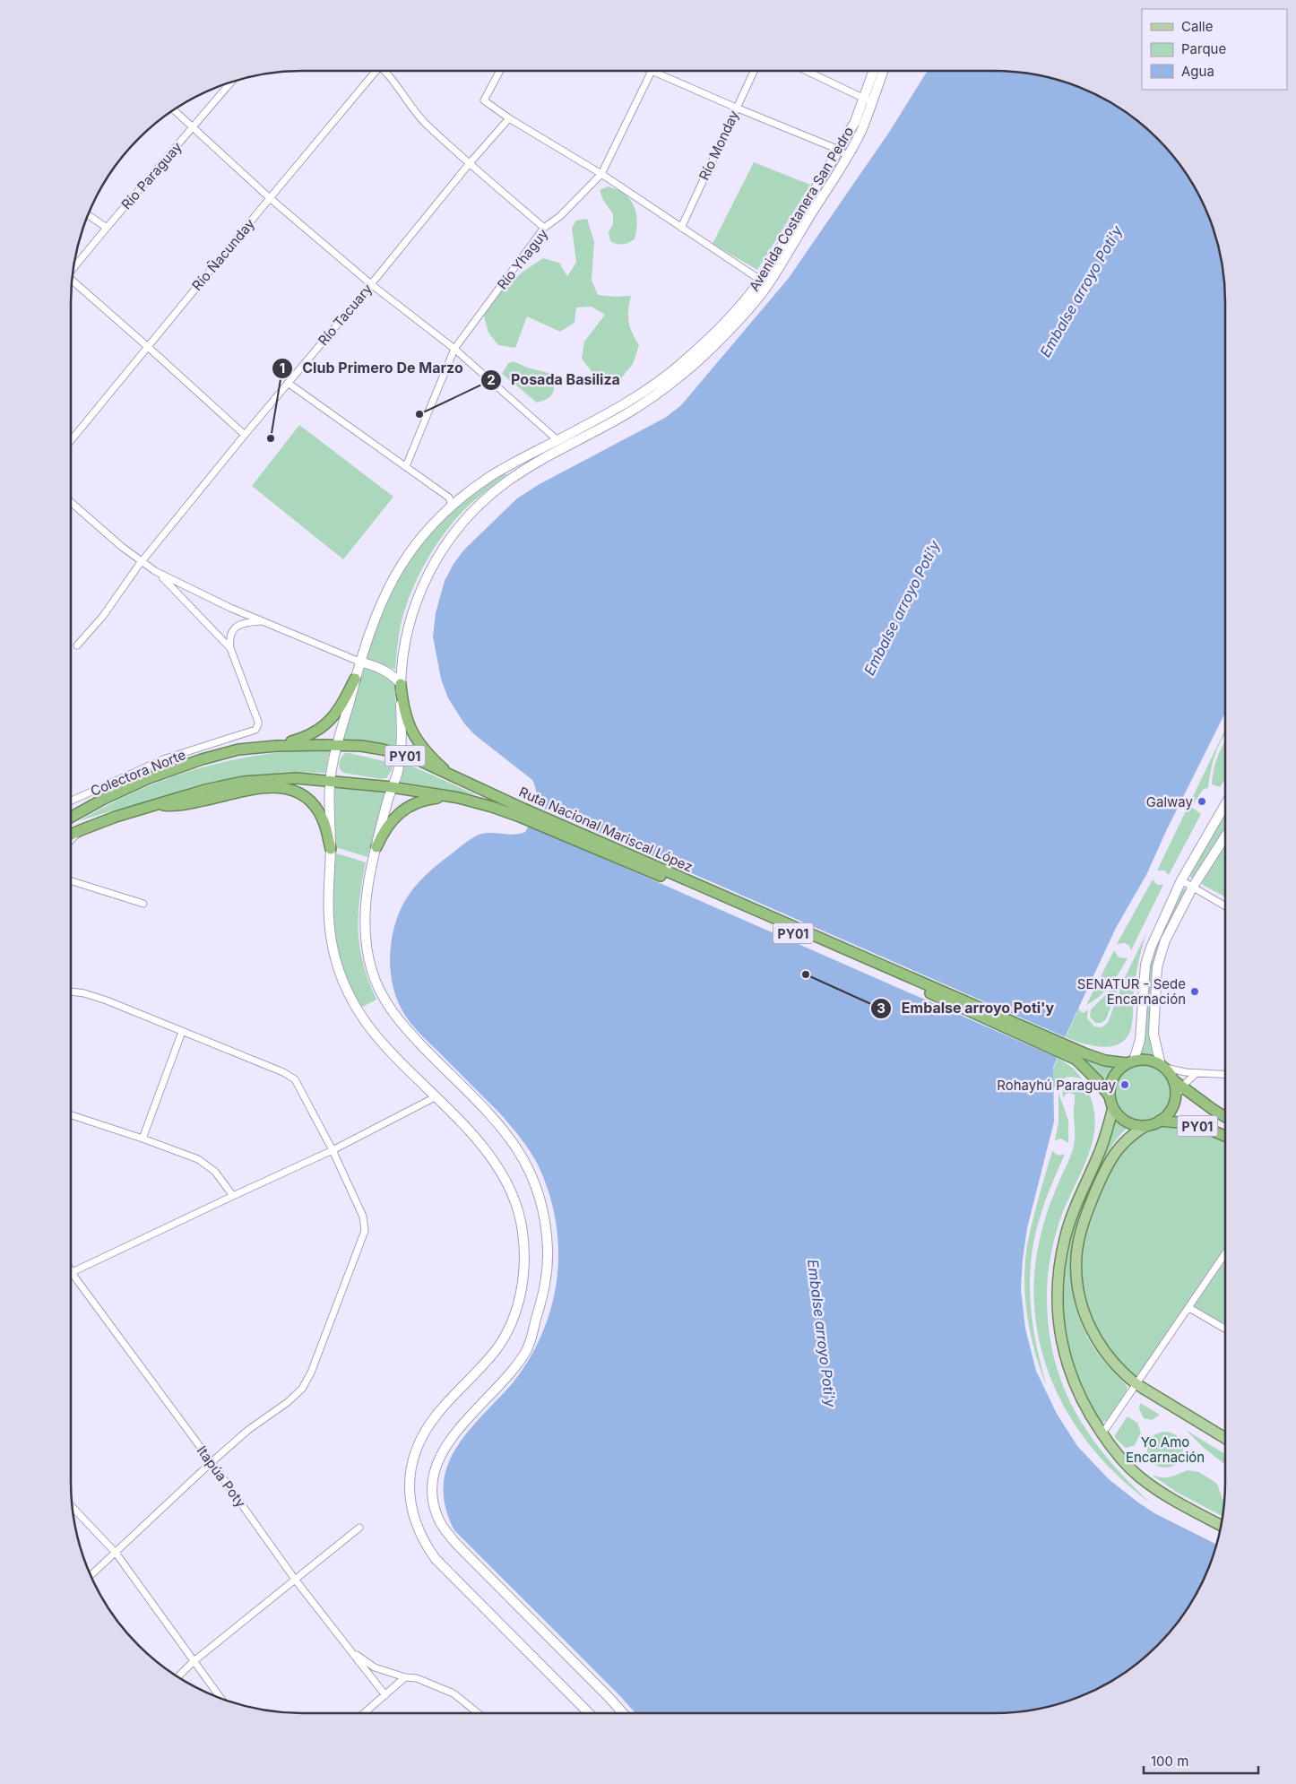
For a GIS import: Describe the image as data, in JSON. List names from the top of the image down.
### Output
{
  "streets": {
    "highway": ["PY01", "Ruta Nacional Mariscal López"],
    "main road": ["Avenida Costanera San Pedro"],
    "street": [
      "Río Monday",
      "Río Paraguay",
      "Río Ñacunday",
      "Río Yhaguy",
      "Río Tacuary",
      "Colectora Norte",
      "Itapúa Poty"
    ]
  },
  "crossings": [
    ["Avenida Costanera San Pedro", "Ruta Nacional Mariscal López"],
    ["PY01", "Ruta Nacional Mariscal López"]
  ],
  "water": ["Embalse arroyo Poti'y"],
  "parks": ["Yo Amo Encarnación"],
  "places": [
    "Posada Basiliza",
    "Club Primero De Marzo",
    "Galway",
    "Embalse arroyo Poti'y",
    "SENATUR - Sede Encarnación",
    "Rohayhú Paraguay"
  ],
  "legend": ["Calle", "Parque", "Agua"],
  "scale_bar": "100 m"
}
